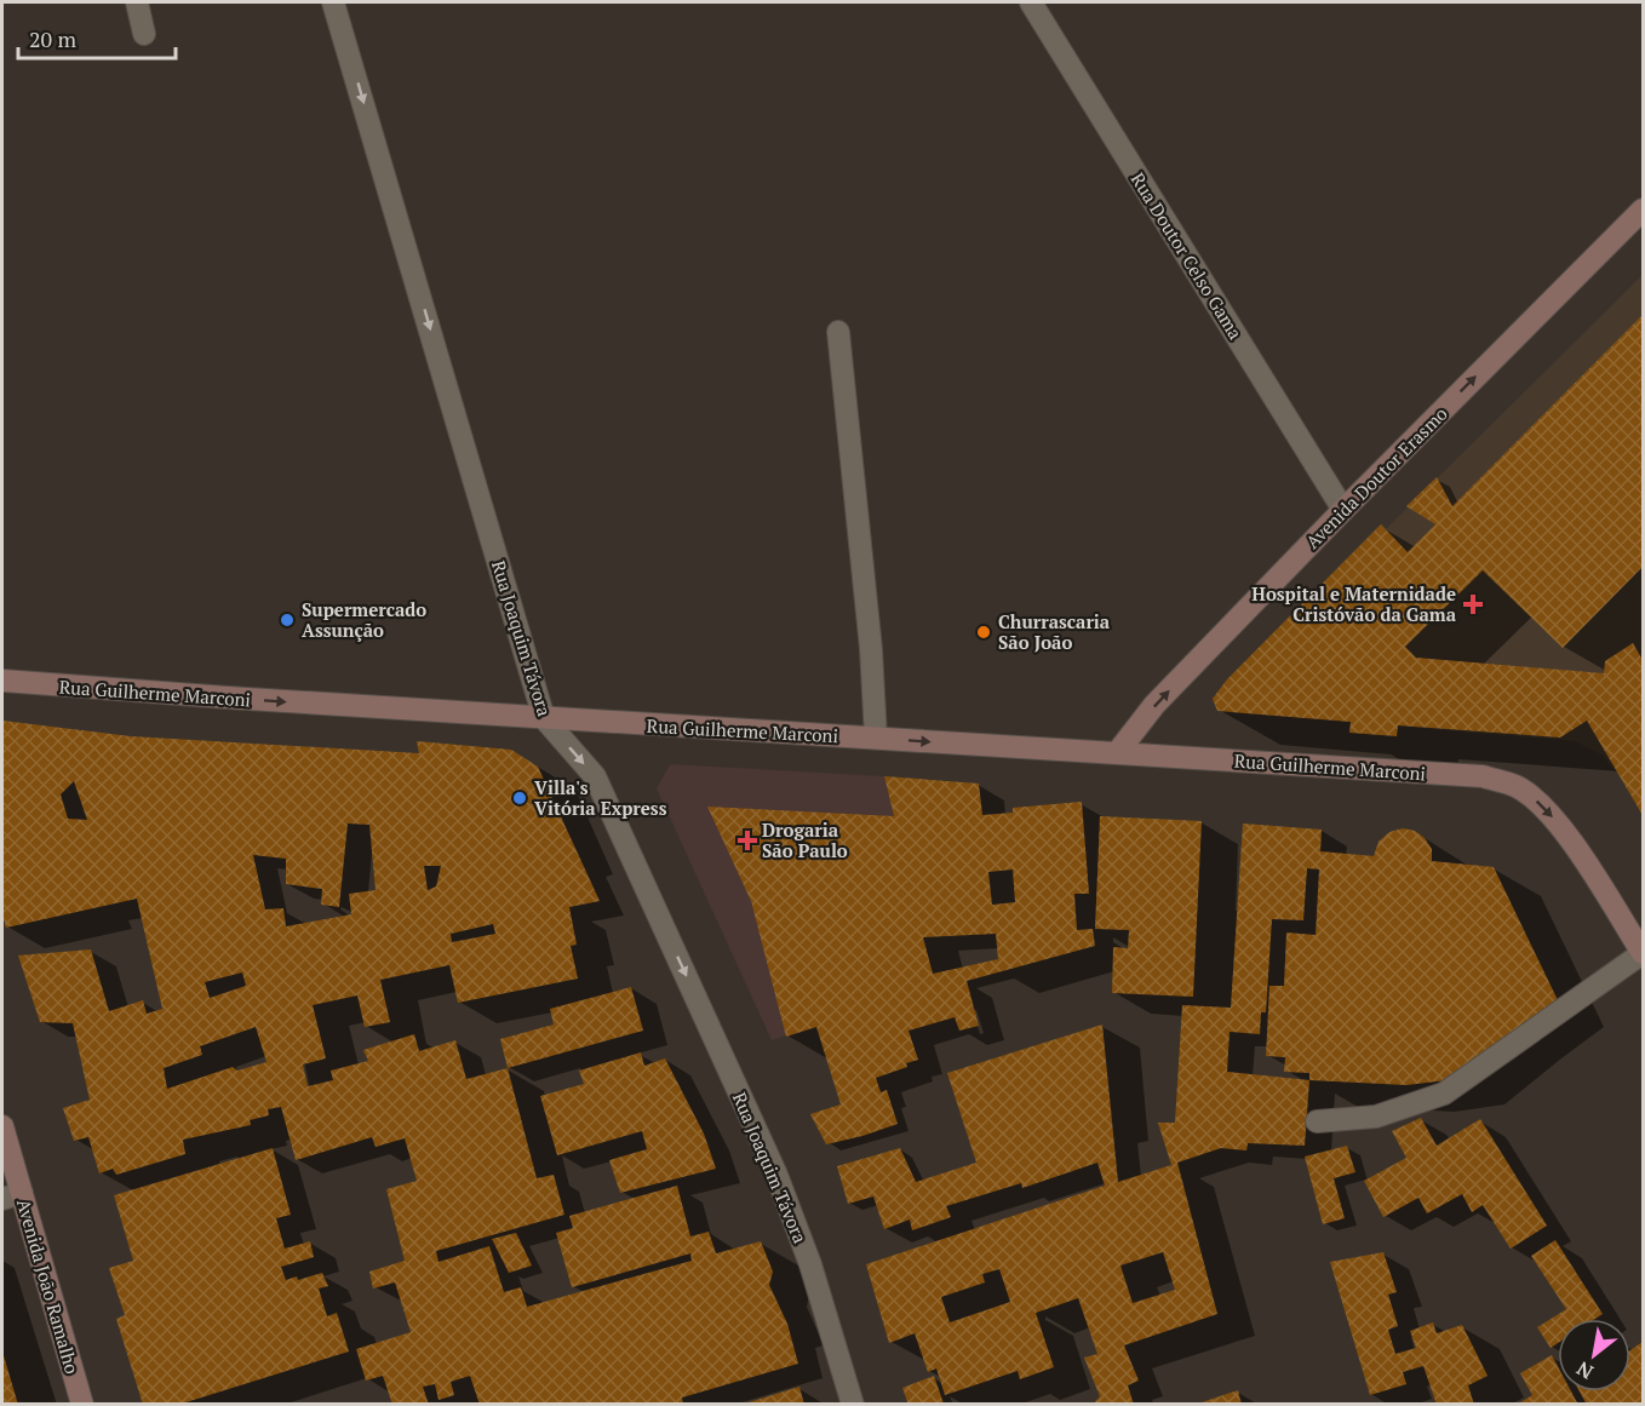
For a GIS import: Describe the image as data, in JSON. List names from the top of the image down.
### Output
{
  "streets": {
    "main road": ["Avenida Doutor Erasmo", "Rua Guilherme Marconi", "Avenida João Ramalho"],
    "street": ["Rua Doutor Celso Gama", "Rua Joaquim Távora"]
  },
  "crossings": [
    ["Rua Doutor Celso Gama", "Avenida Doutor Erasmo"],
    ["Avenida Doutor Erasmo", "Rua Guilherme Marconi"],
    ["Rua Joaquim Távora", "Rua Guilherme Marconi"]
  ],
  "one_way": ["Avenida Doutor Erasmo", "Rua Joaquim Távora", "Rua Guilherme Marconi"],
  "places": {
    "health": ["Hospital e Maternidade Cristóvão da Gama", "Drogaria São Paulo"],
    "other": ["Supermercado Assunção", "Churrascaria São João", "Villa's Vitória Express"]
  },
  "scale_bar": "20 m",
  "north": "bottom left"
}
